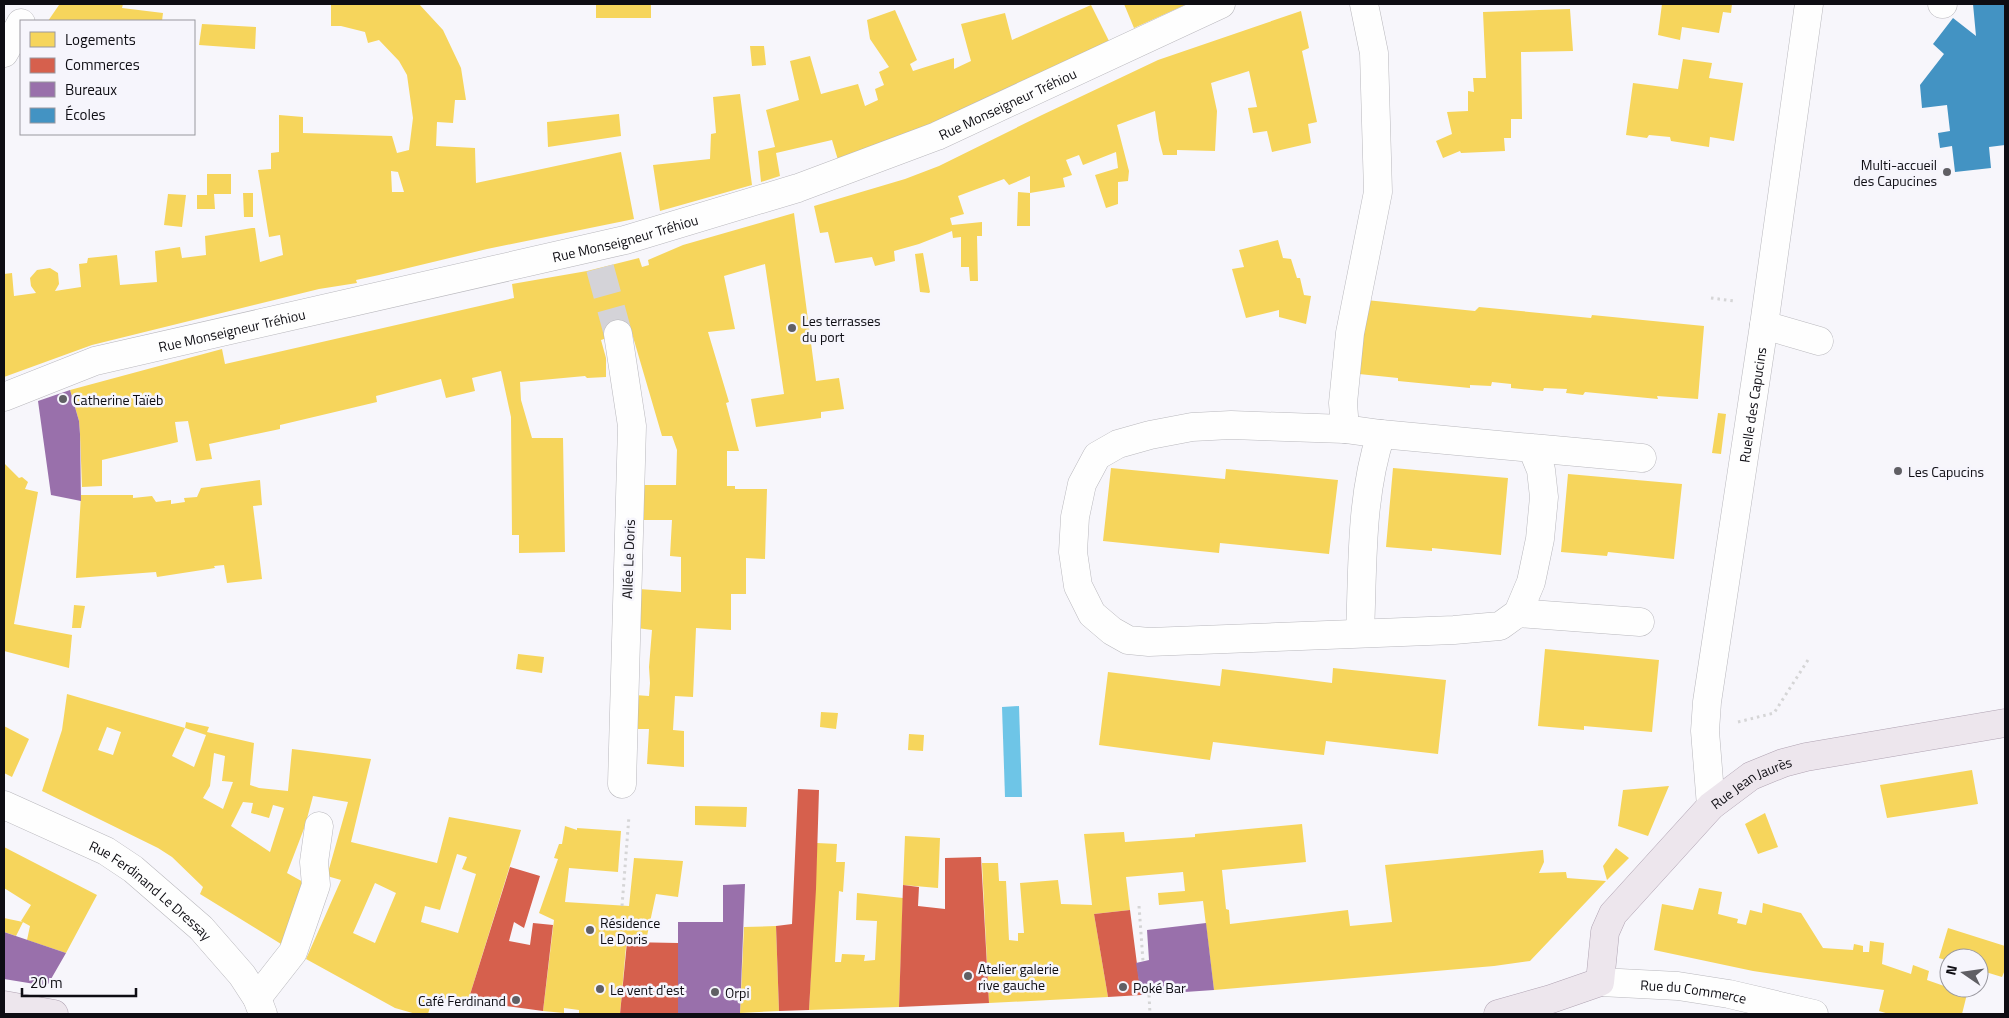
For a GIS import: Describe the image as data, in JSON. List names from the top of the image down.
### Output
{
  "streets": {
    "main road": ["Rue Jean Jaurès"],
    "street": [
      "Rue Monseigneur Tréhiou",
      "Ruelle des Capucins",
      "Allée Le Doris",
      "Rue Ferdinand Le Dressay",
      "Rue du Commerce"
    ]
  },
  "crossings": [
    ["Ruelle des Capucins", "Rue Jean Jaurès"],
    ["Rue Jean Jaurès", "Rue du Commerce"]
  ],
  "places": [
    "Multi-accueil des Capucines",
    "Les terrasses du port",
    "Catherine Taïeb",
    "Les Capucins",
    "Résidence Le Doris",
    "Atelier galerie rive gauche",
    "Poké Bar",
    "Le vent d'est",
    "Orpi",
    "Café Ferdinand"
  ],
  "legend": [
    "Logements",
    "Commerces",
    "Bureaux",
    "Écoles"
  ],
  "scale_bar": "20 m",
  "north": "left"
}
